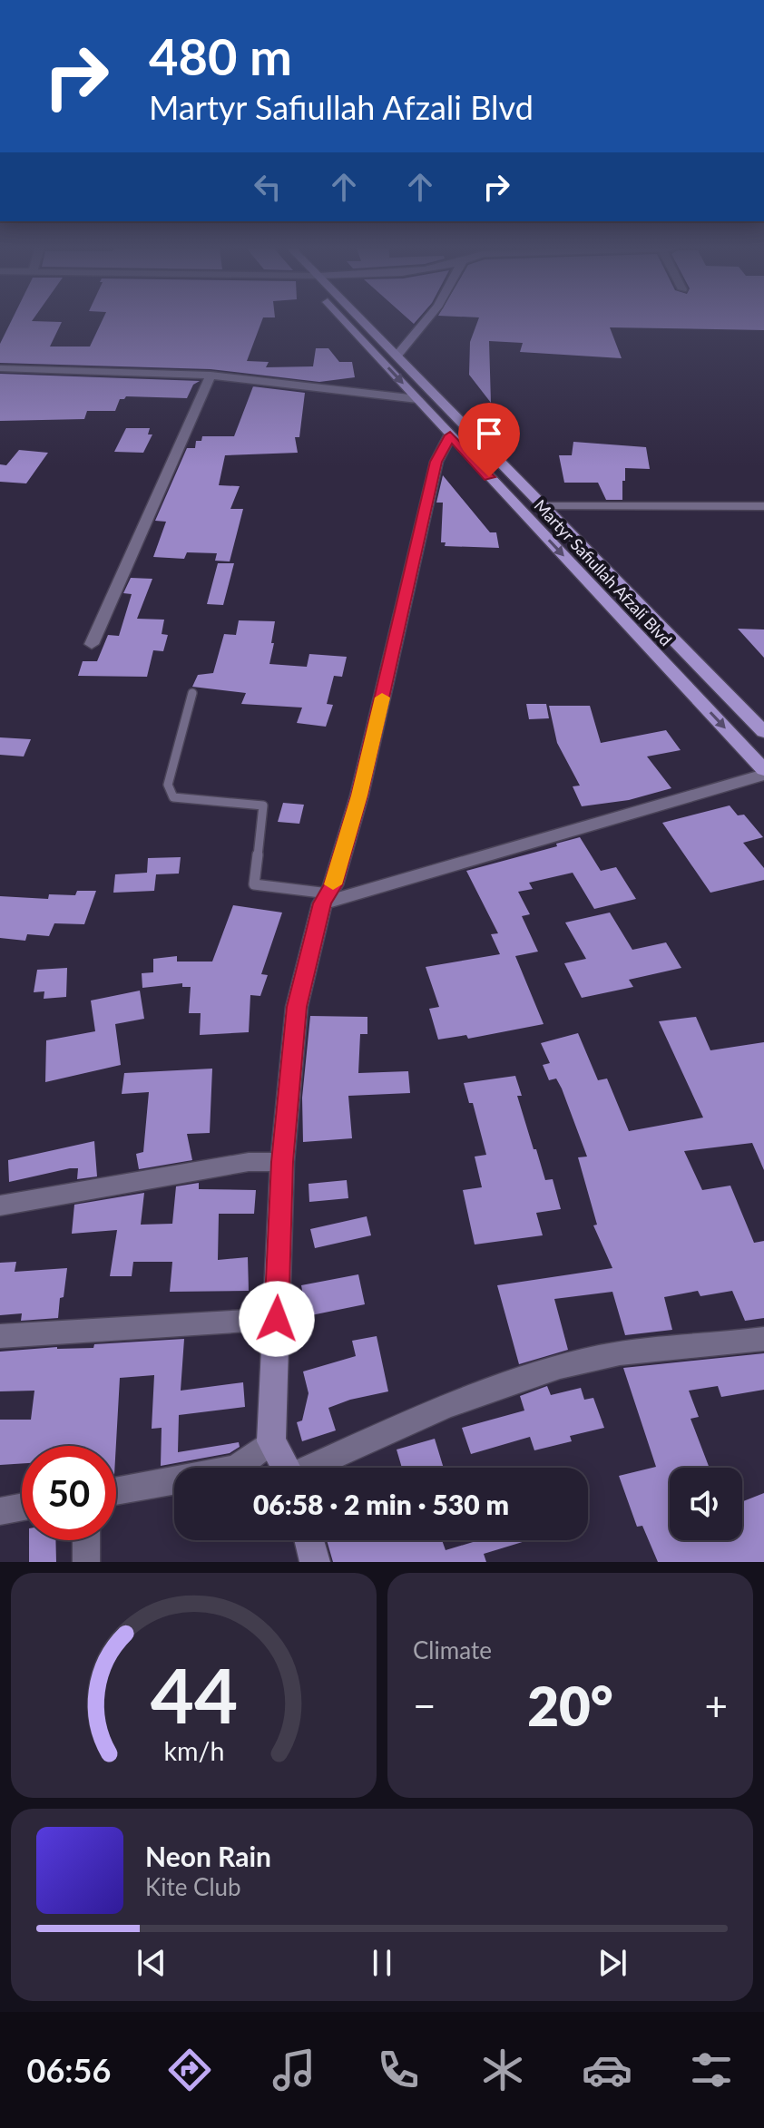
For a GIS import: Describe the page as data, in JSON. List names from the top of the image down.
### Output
{
  "streets": {
    "main road": ["Martyr Safiullah Afzali Blvd"]
  },
  "page": {
    "turn": ["480 m", "Martyr Safiullah Afzali Blvd"],
    "limit": "50",
    "trip": "06:58 · 2 min · 530 m",
    "tile": "Climate",
    "heat": ["−", "20°", "+"],
    "song": ["Neon Rain", "Kite Club"],
    "tabs": "06:56",
    "gauge": ["44", "km/h"]
  }
}
